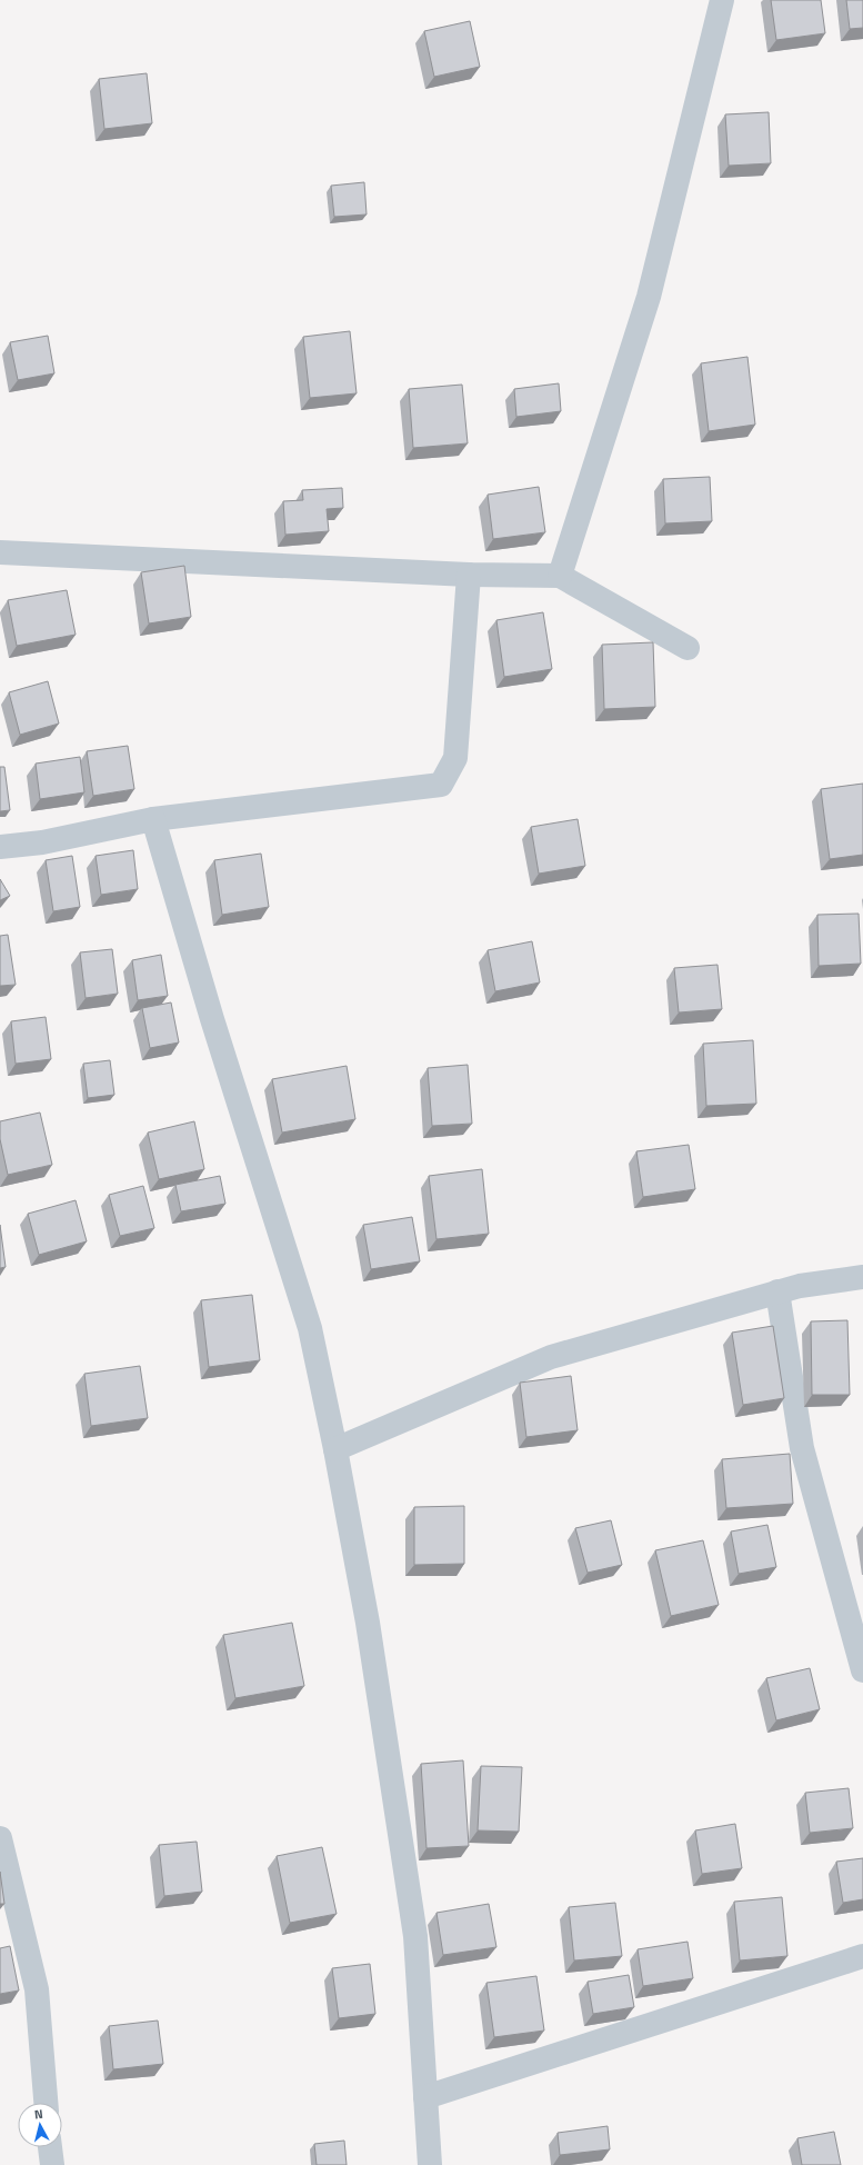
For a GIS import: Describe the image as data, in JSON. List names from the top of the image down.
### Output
{
  "north": "top"
}
